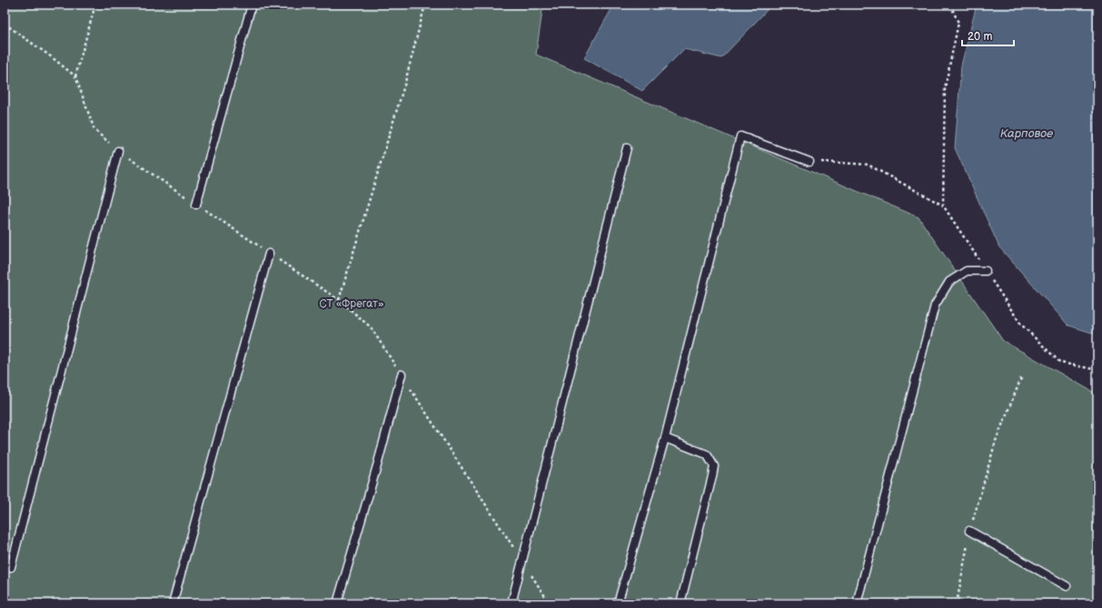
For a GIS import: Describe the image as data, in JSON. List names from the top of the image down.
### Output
{
  "water": ["Карповое"],
  "parks": ["СТ «Фрегат»"],
  "scale_bar": "20 m"
}
